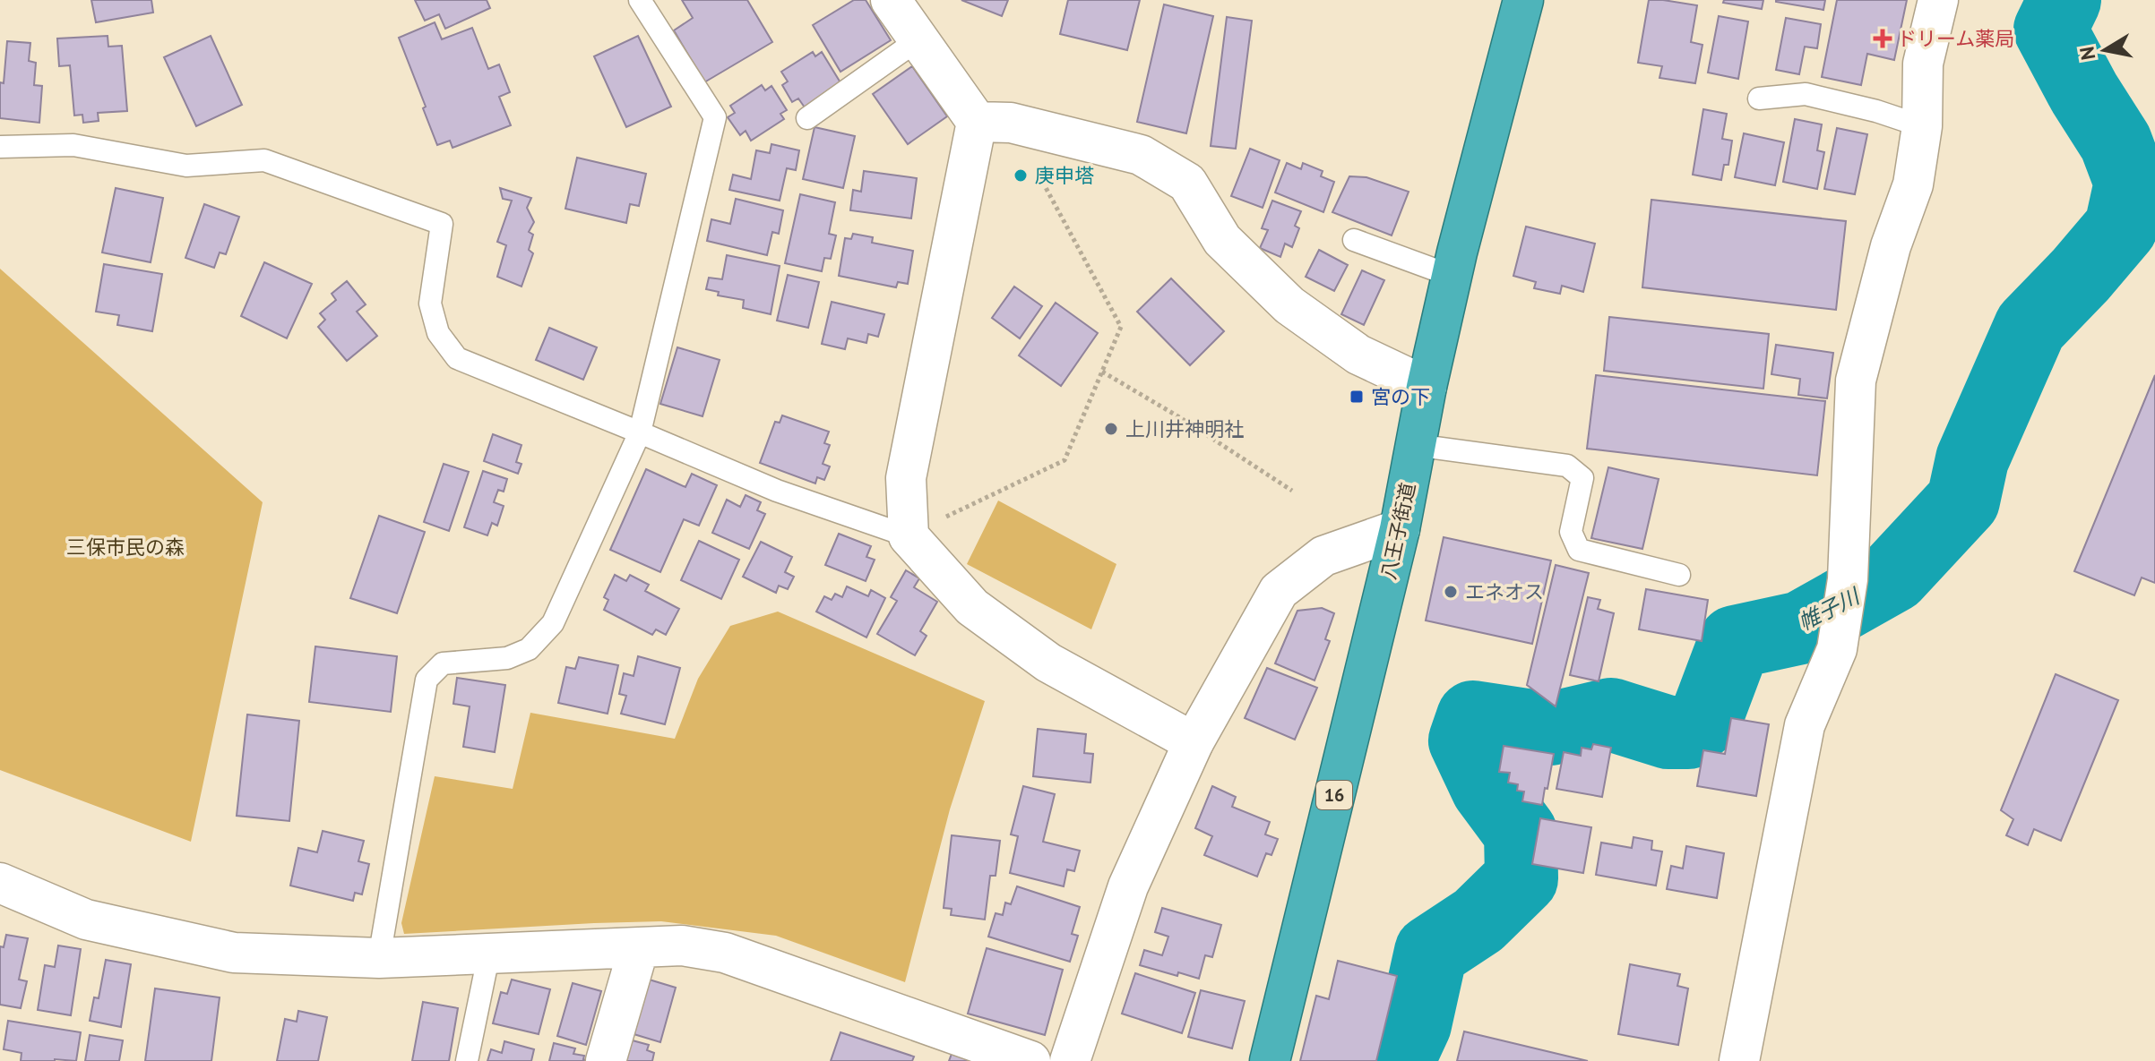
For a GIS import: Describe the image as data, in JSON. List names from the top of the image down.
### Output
{
  "streets": {
    "highway": ["八王子街道", "16"]
  },
  "water": ["帷子川"],
  "parks": ["三保市民の森"],
  "places": {
    "health": ["ドリーム薬局"],
    "other": ["庚申塔", "上川井神明社", "エネオス"],
    "transit": ["宮の下"]
  },
  "north": "left"
}
